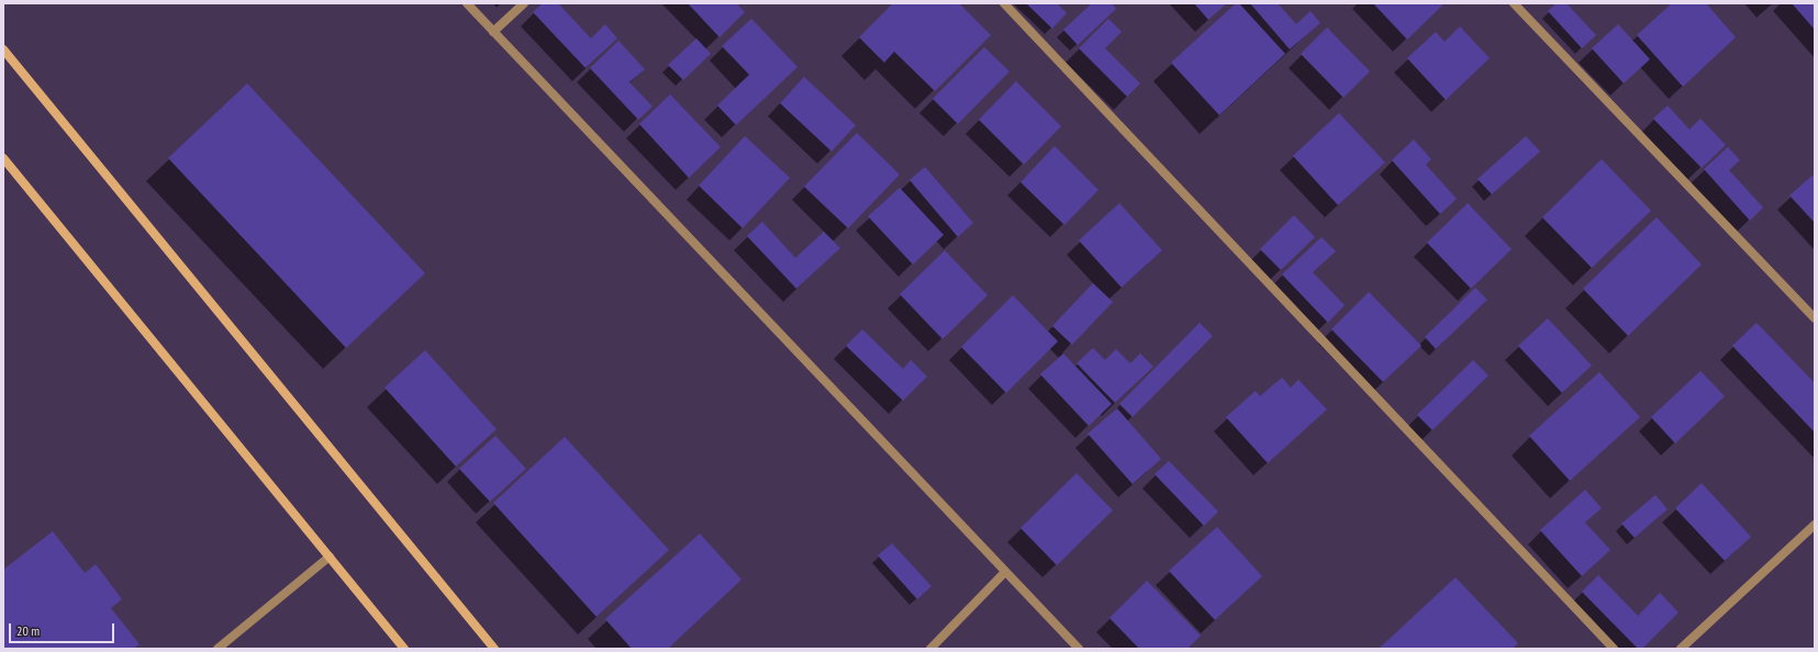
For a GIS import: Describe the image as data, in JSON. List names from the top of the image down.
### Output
{
  "scale_bar": "20 m"
}
